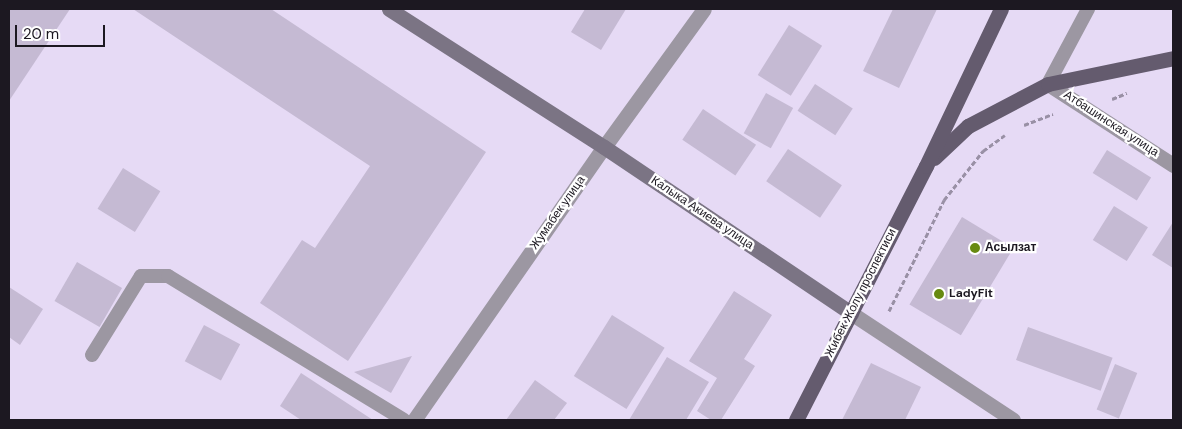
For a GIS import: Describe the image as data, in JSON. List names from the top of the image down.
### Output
{
  "streets": {
    "main road": ["Жибек Жолу проспектиси"],
    "street": ["Атбашинская улица", "Жумабек улица", "Калыка Акиева улица"]
  },
  "crossings": [
    ["Атбашинская улица", "Жибек Жолу проспектиси"],
    ["Жумабек улица", "Калыка Акиева улица"],
    ["Калыка Акиева улица", "Жибек Жолу проспектиси"]
  ],
  "places": ["Асылзат", "LadyFit"],
  "scale_bar": "20 m"
}
